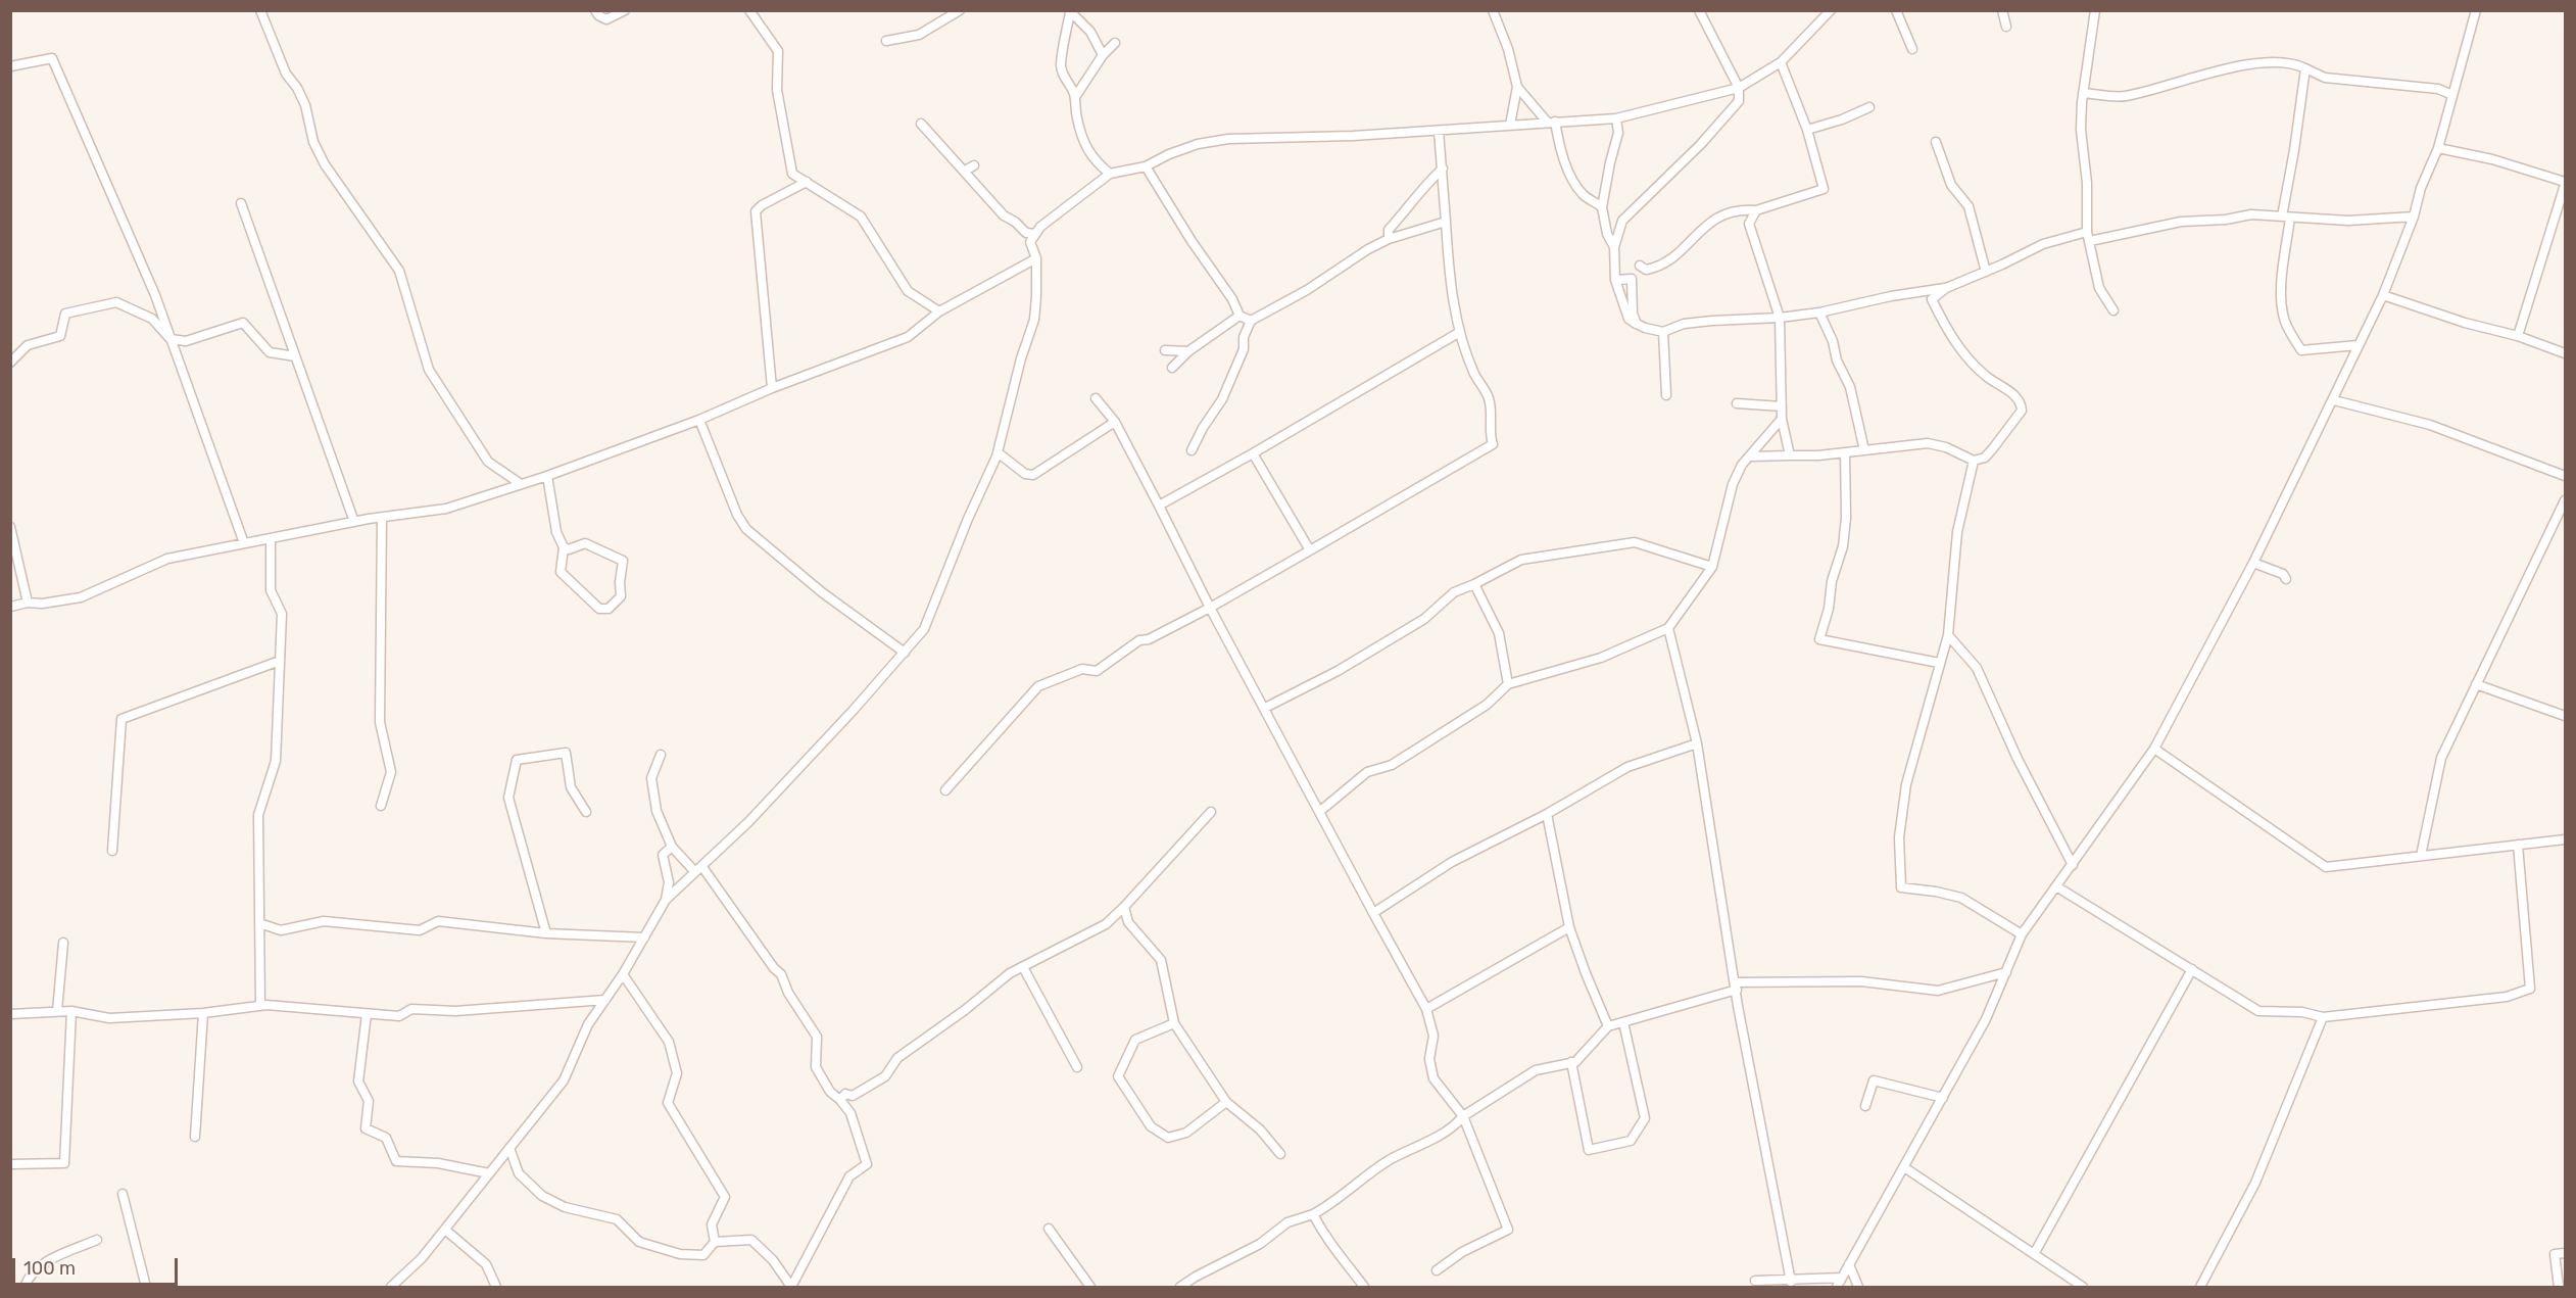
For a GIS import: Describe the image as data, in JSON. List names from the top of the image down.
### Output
{
  "scale_bar": "100 m"
}
